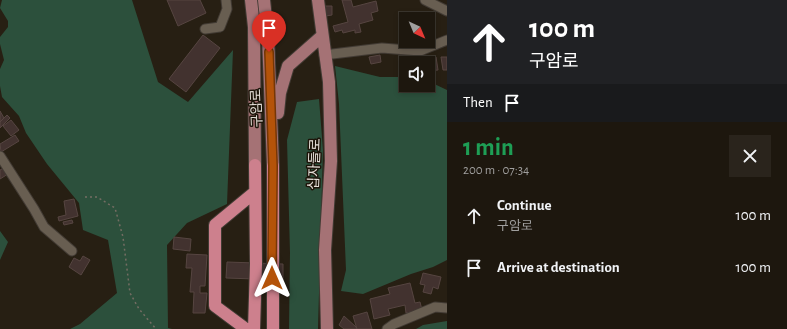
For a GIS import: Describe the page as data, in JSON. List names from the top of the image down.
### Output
{
  "streets": {
    "main road": ["구암로", "십자들로"]
  },
  "north": "bottom right",
  "page": {
    "turn": ["100 m", "구암로"],
    "then": "Then",
    "heading": ["1 min", "200 m · 07:34"],
    "list": [
      {
        "name": "Continue",
        "note": "구암로",
        "value": "100 m"
      },
      {
        "name": "Arrive at destination",
        "value": "100 m"
      }
    ]
  }
}
